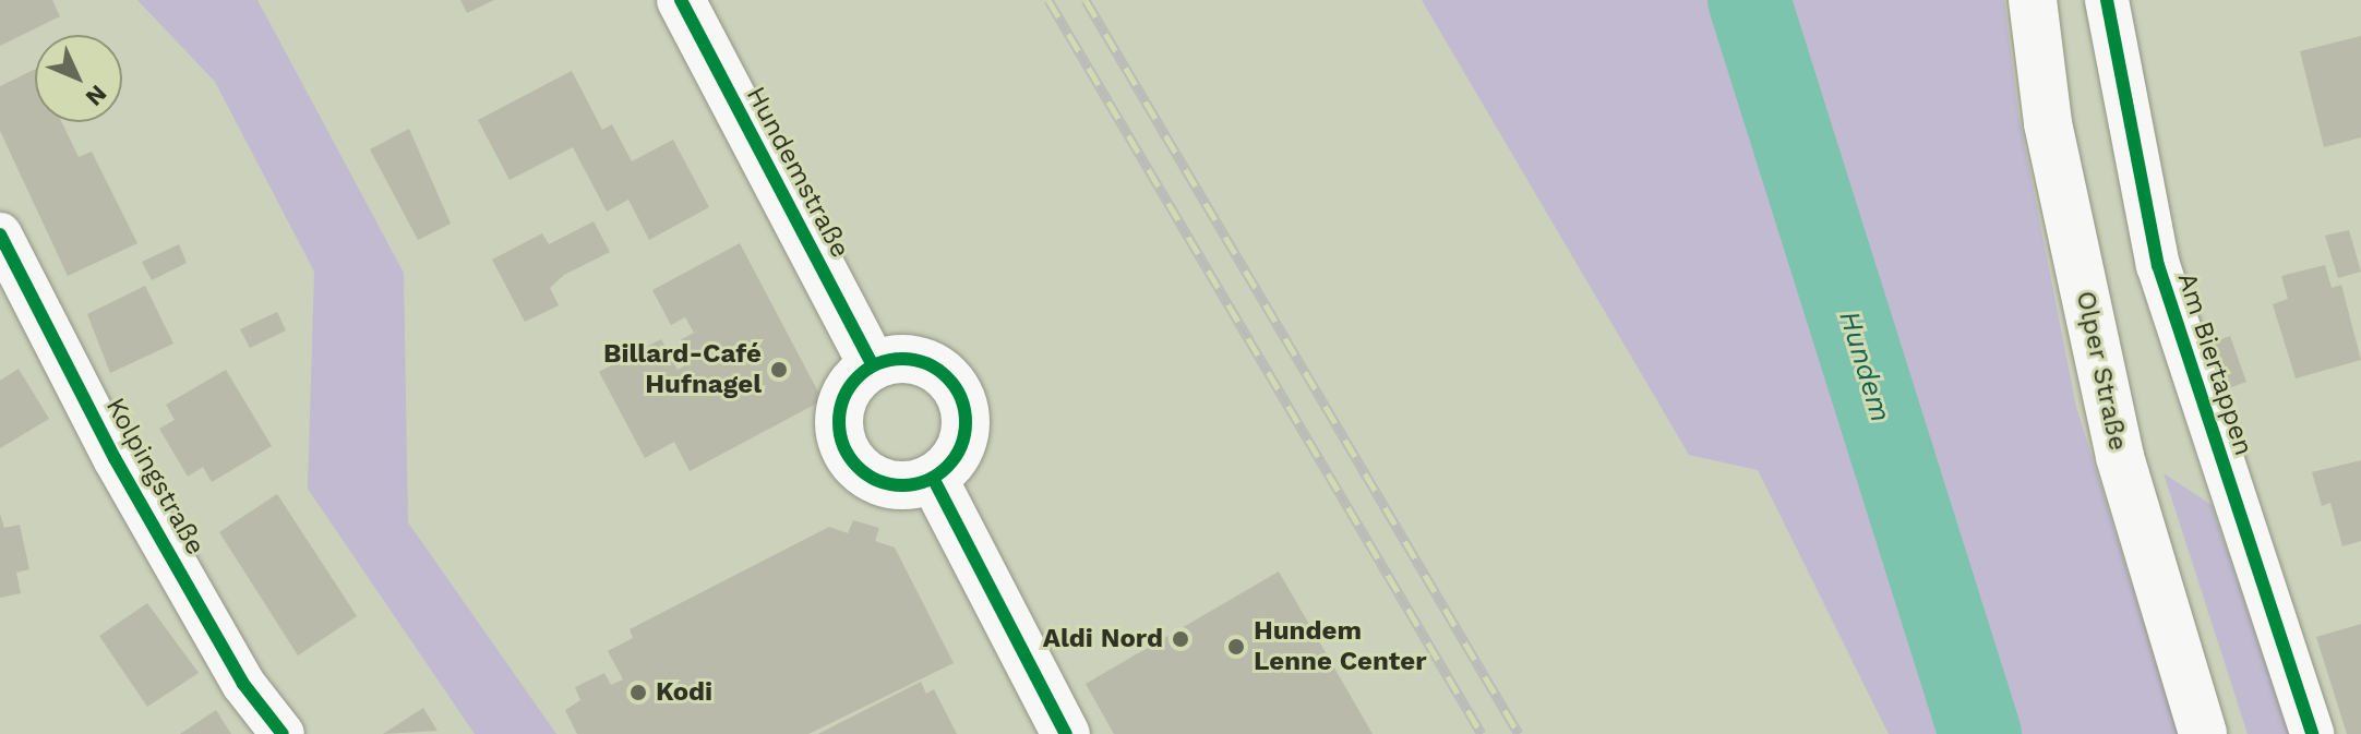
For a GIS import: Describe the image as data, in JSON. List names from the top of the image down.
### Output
{
  "streets": {
    "main road": ["Hundemstraße", "Olper Straße"],
    "street": ["Am Biertappen", "Kolpingstraße"]
  },
  "water": ["Hundem"],
  "places": [
    "Billard-Café Hufnagel",
    "Aldi Nord",
    "Hundem Lenne Center",
    "Kodi"
  ],
  "north": "bottom right"
}
